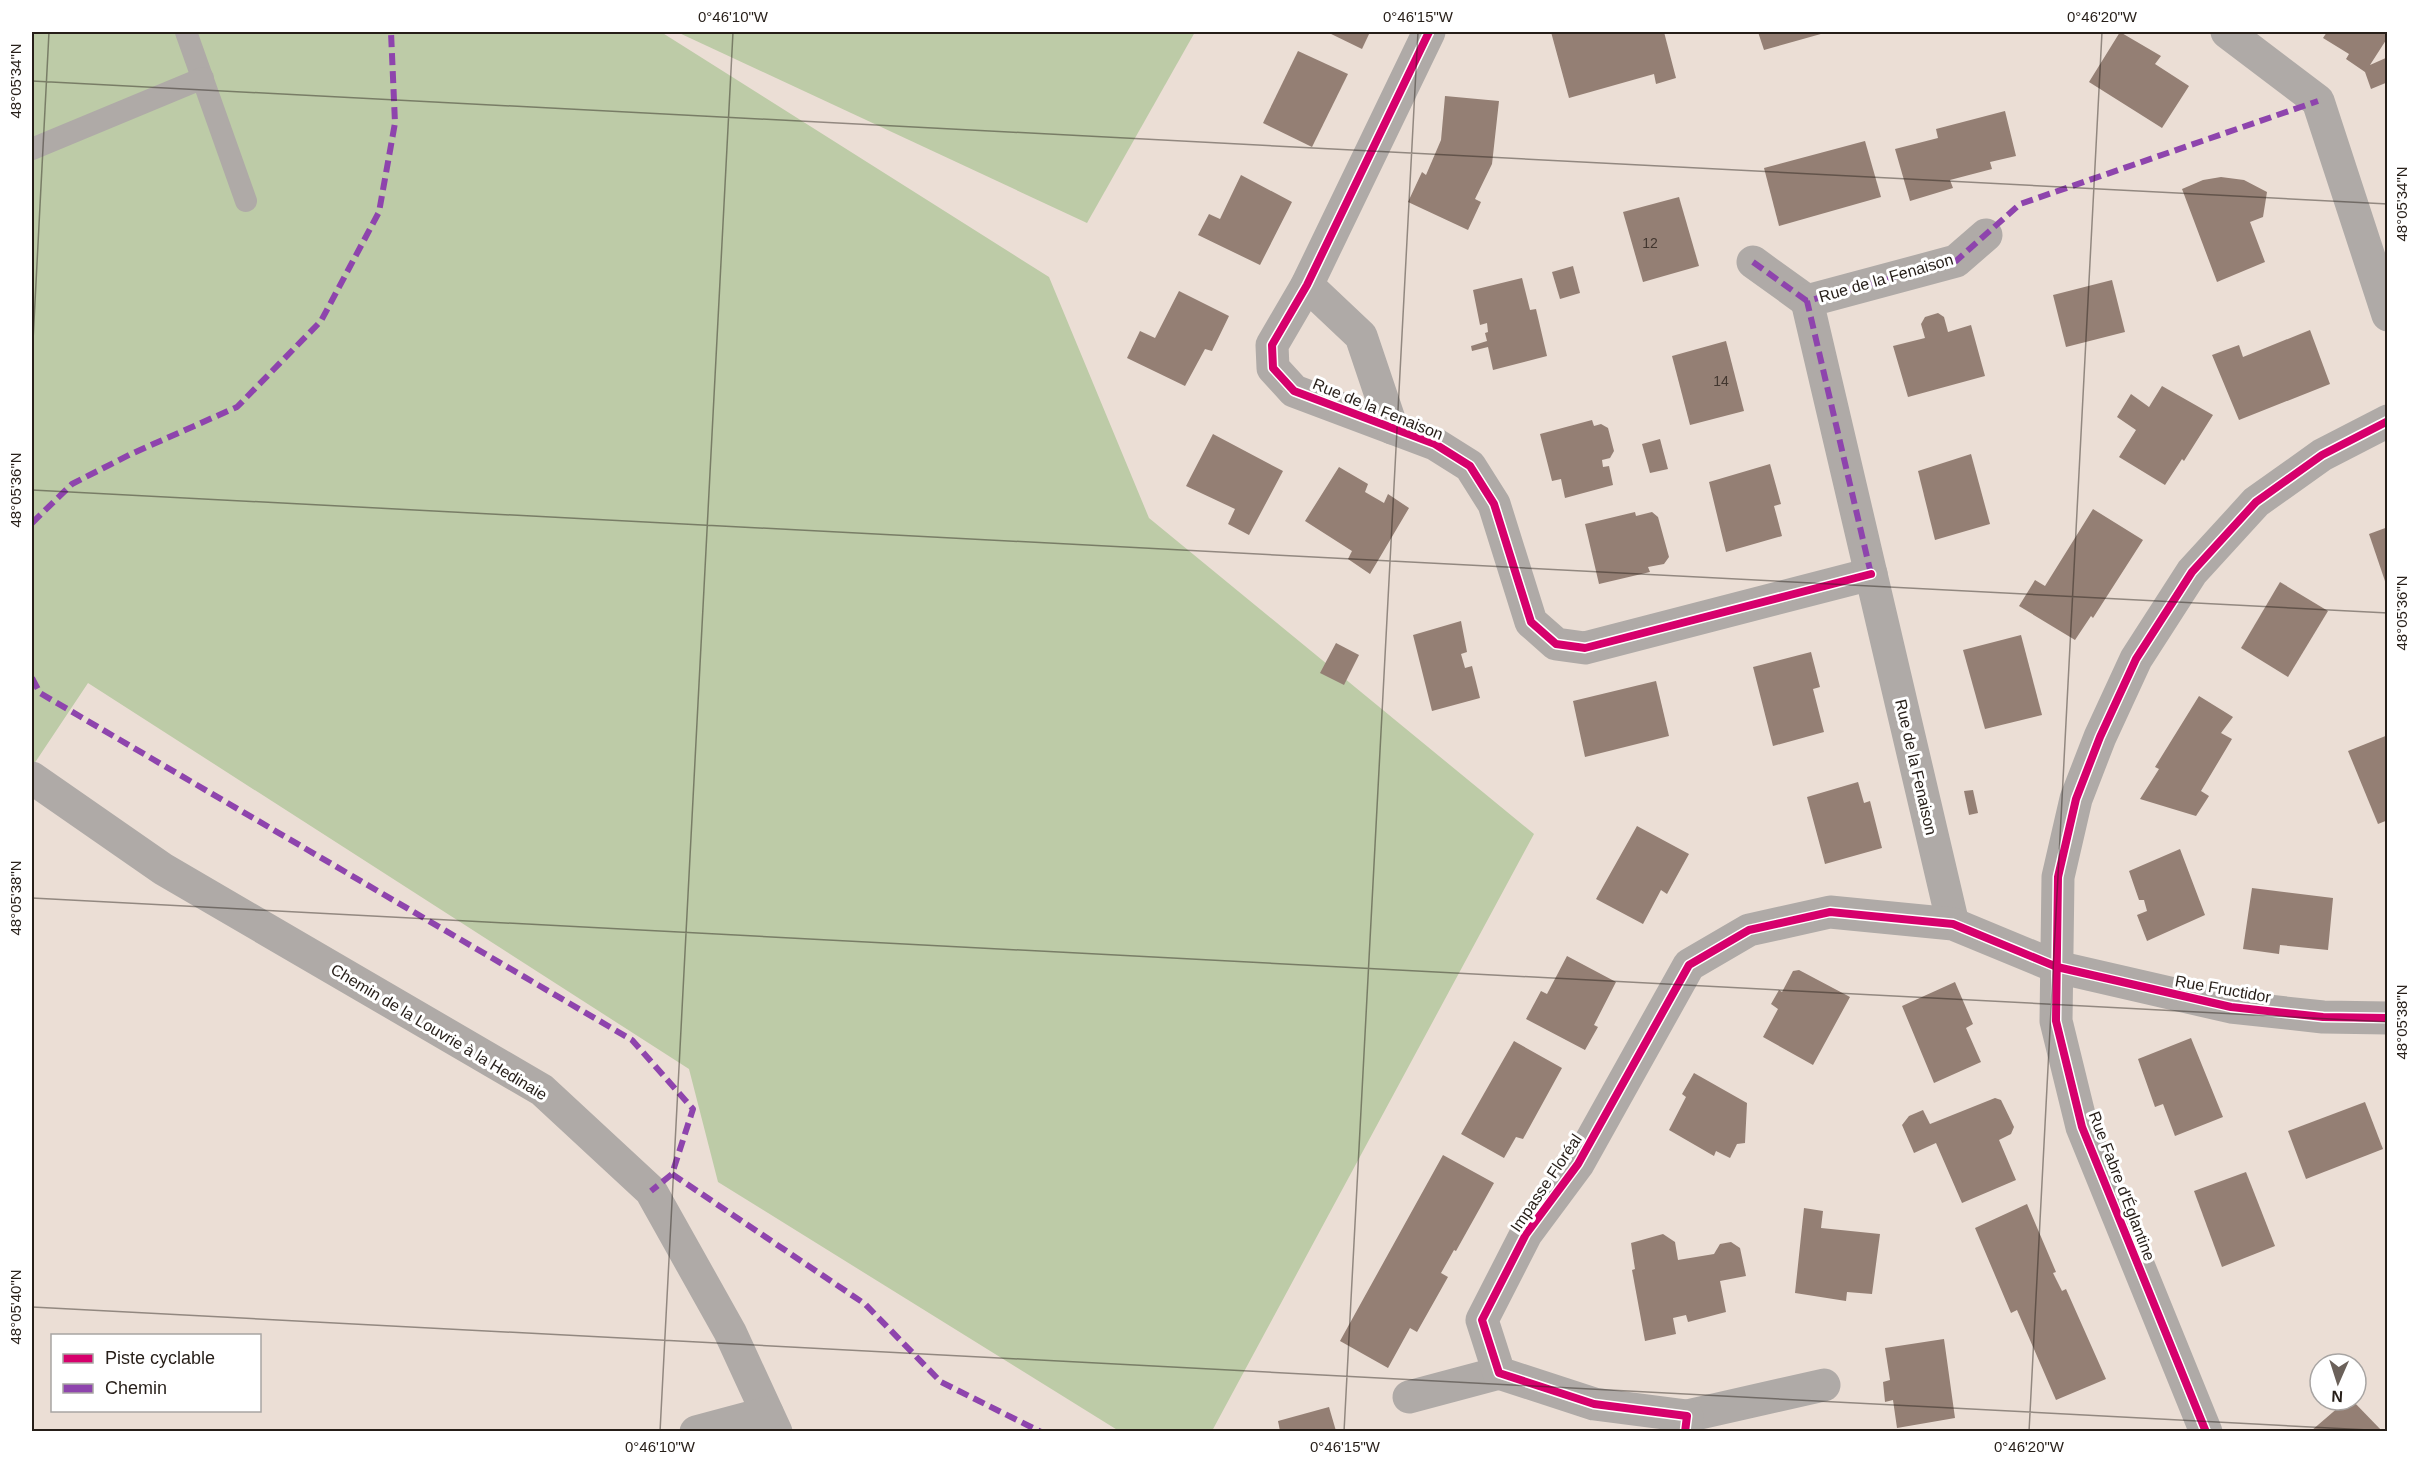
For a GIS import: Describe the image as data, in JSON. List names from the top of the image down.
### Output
{
  "streets": {
    "street": [
      "Rue de la Fenaison",
      "Rue Fructidor",
      "Chemin de la Louvrie à la Hedinaie",
      "Impasse Floréal",
      "Rue Fabre d'Églantine"
    ]
  },
  "crossings": [
    ["Rue de la Fenaison", "Rue Fructidor"],
    ["Rue de la Fenaison", "Impasse Floréal"],
    ["Rue Fructidor", "Impasse Floréal"],
    ["Rue Fructidor", "Rue Fabre d'Églantine"]
  ],
  "house_numbers": ["12", "14"],
  "legend": ["Piste cyclable", "Chemin"],
  "north": "bottom",
  "coordinates": [
    "0°46'10\"W",
    "0°46'15\"W",
    "0°46'20\"W",
    "48°05'34\"N",
    "48°05'36\"N",
    "48°05'38\"N",
    "48°05'40\"N"
  ]
}
